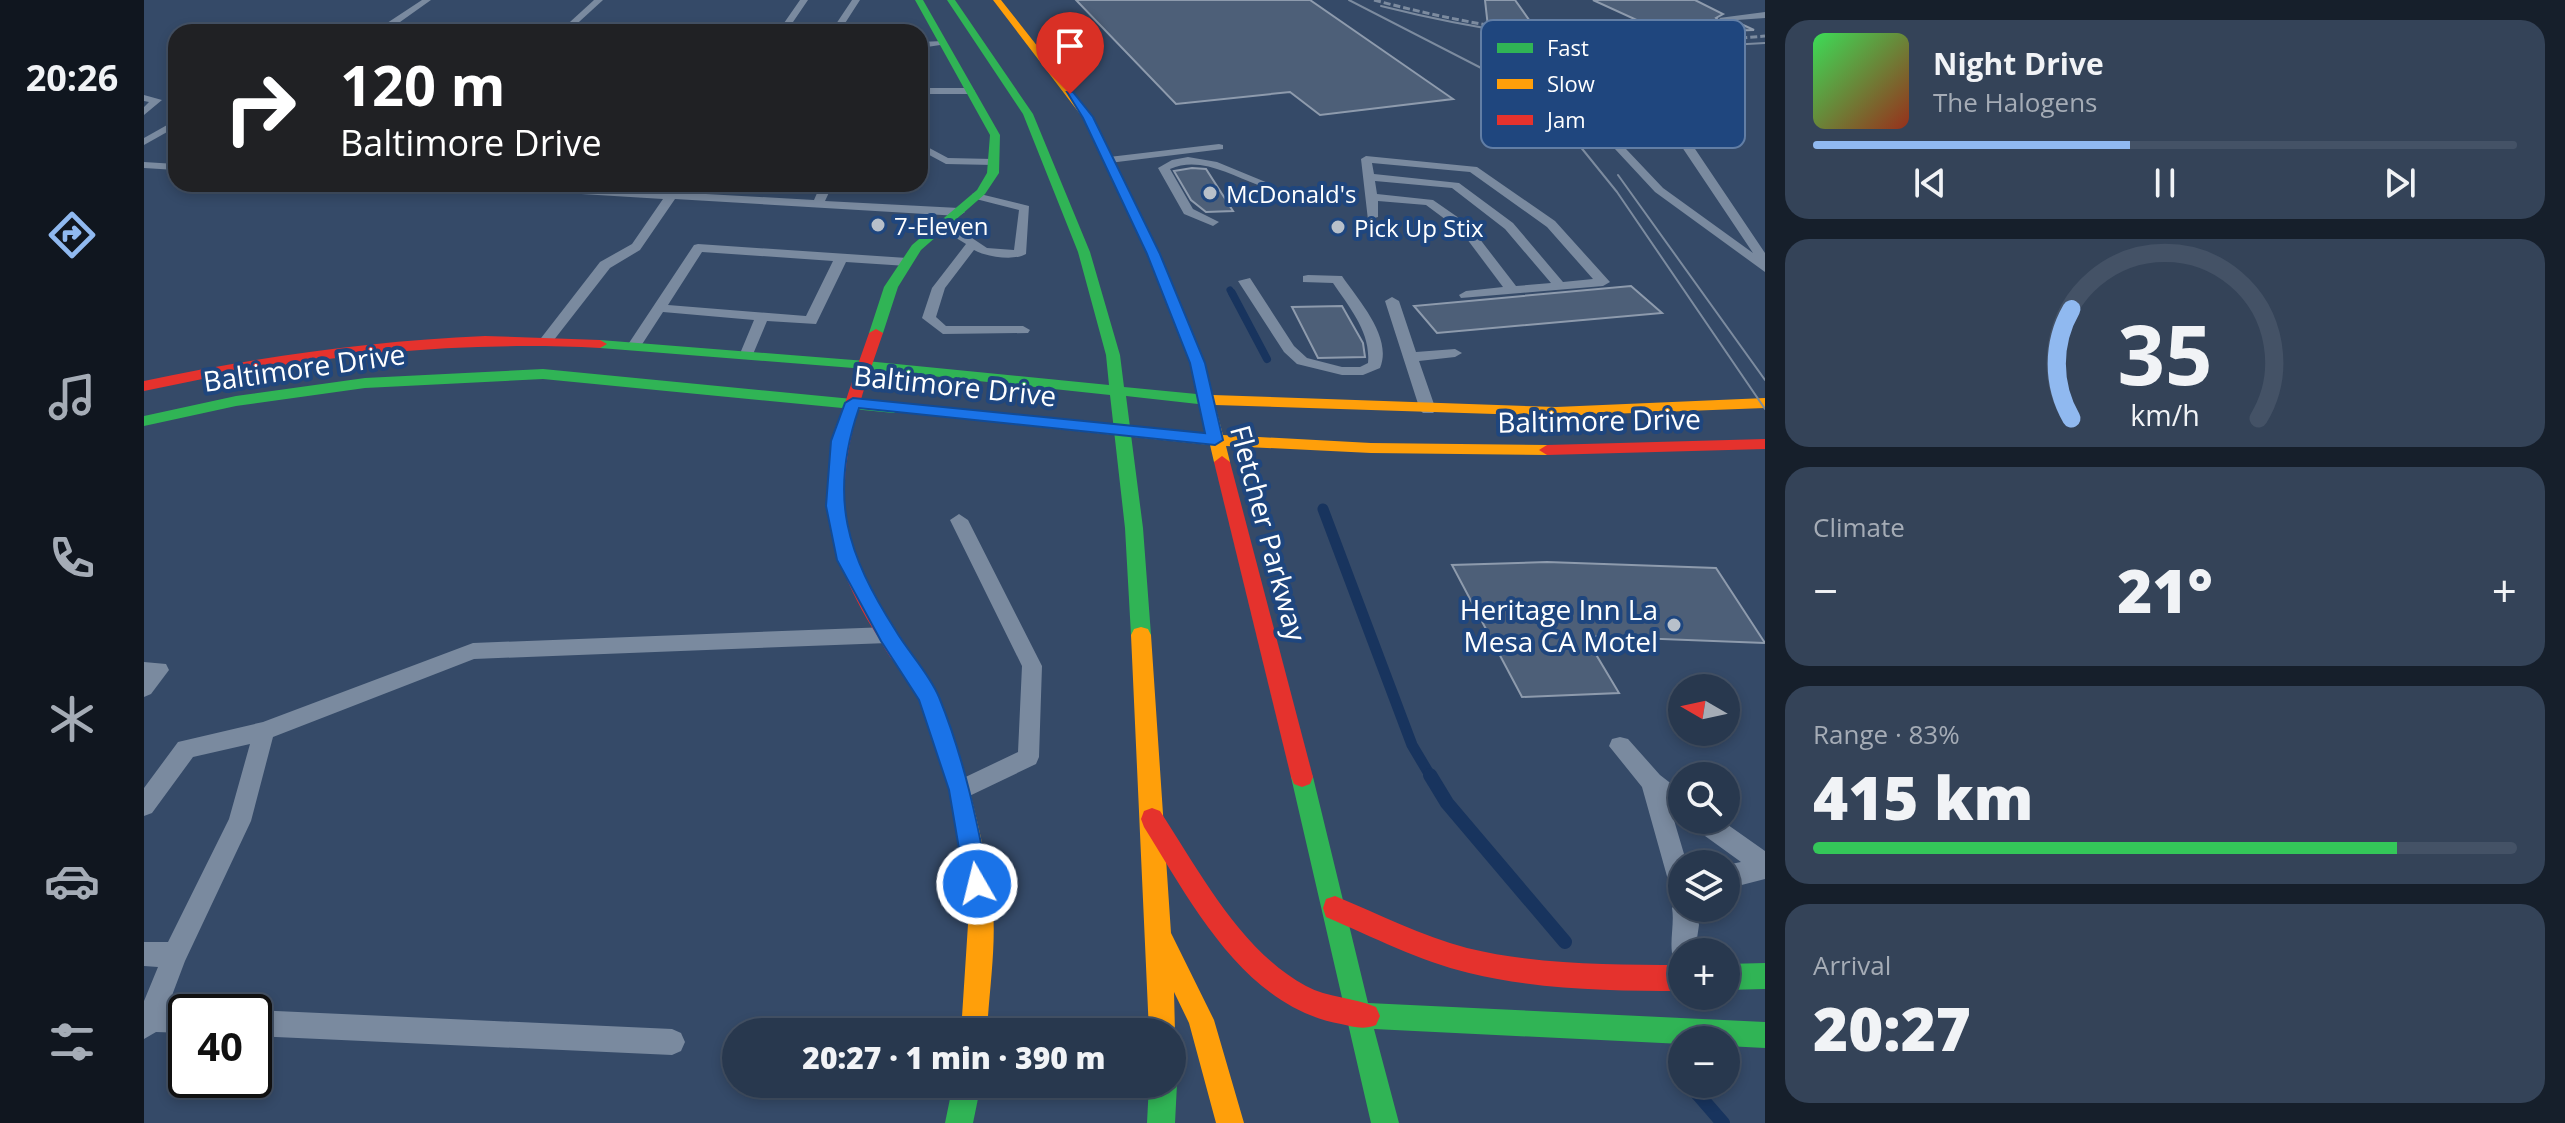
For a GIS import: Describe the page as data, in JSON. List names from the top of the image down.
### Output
{
  "streets": {
    "main road": ["Baltimore Drive", "Fletcher Parkway"]
  },
  "crossings": [
    ["Baltimore Drive", "Fletcher Parkway"]
  ],
  "places": [
    "McDonald's",
    "7-Eleven",
    "Pick Up Stix",
    "Heritage Inn La Mesa CA Motel"
  ],
  "legend": ["Fast", "Slow", "Jam"],
  "north": "left",
  "page": {
    "tabs": "20:26",
    "turn": ["120 m", "Baltimore Drive"],
    "song": ["Night Drive", "The Halogens"],
    "tile": [
      "Climate",
      ["Range · 83%", "415 km"],
      ["Arrival", "20:27"]
    ],
    "heat": ["−", "21°", "+"],
    "map_buttons": ["+", "−"],
    "limit": "40",
    "trip": "20:27 · 1 min · 390 m",
    "gauge": ["35", "km/h"]
  }
}
